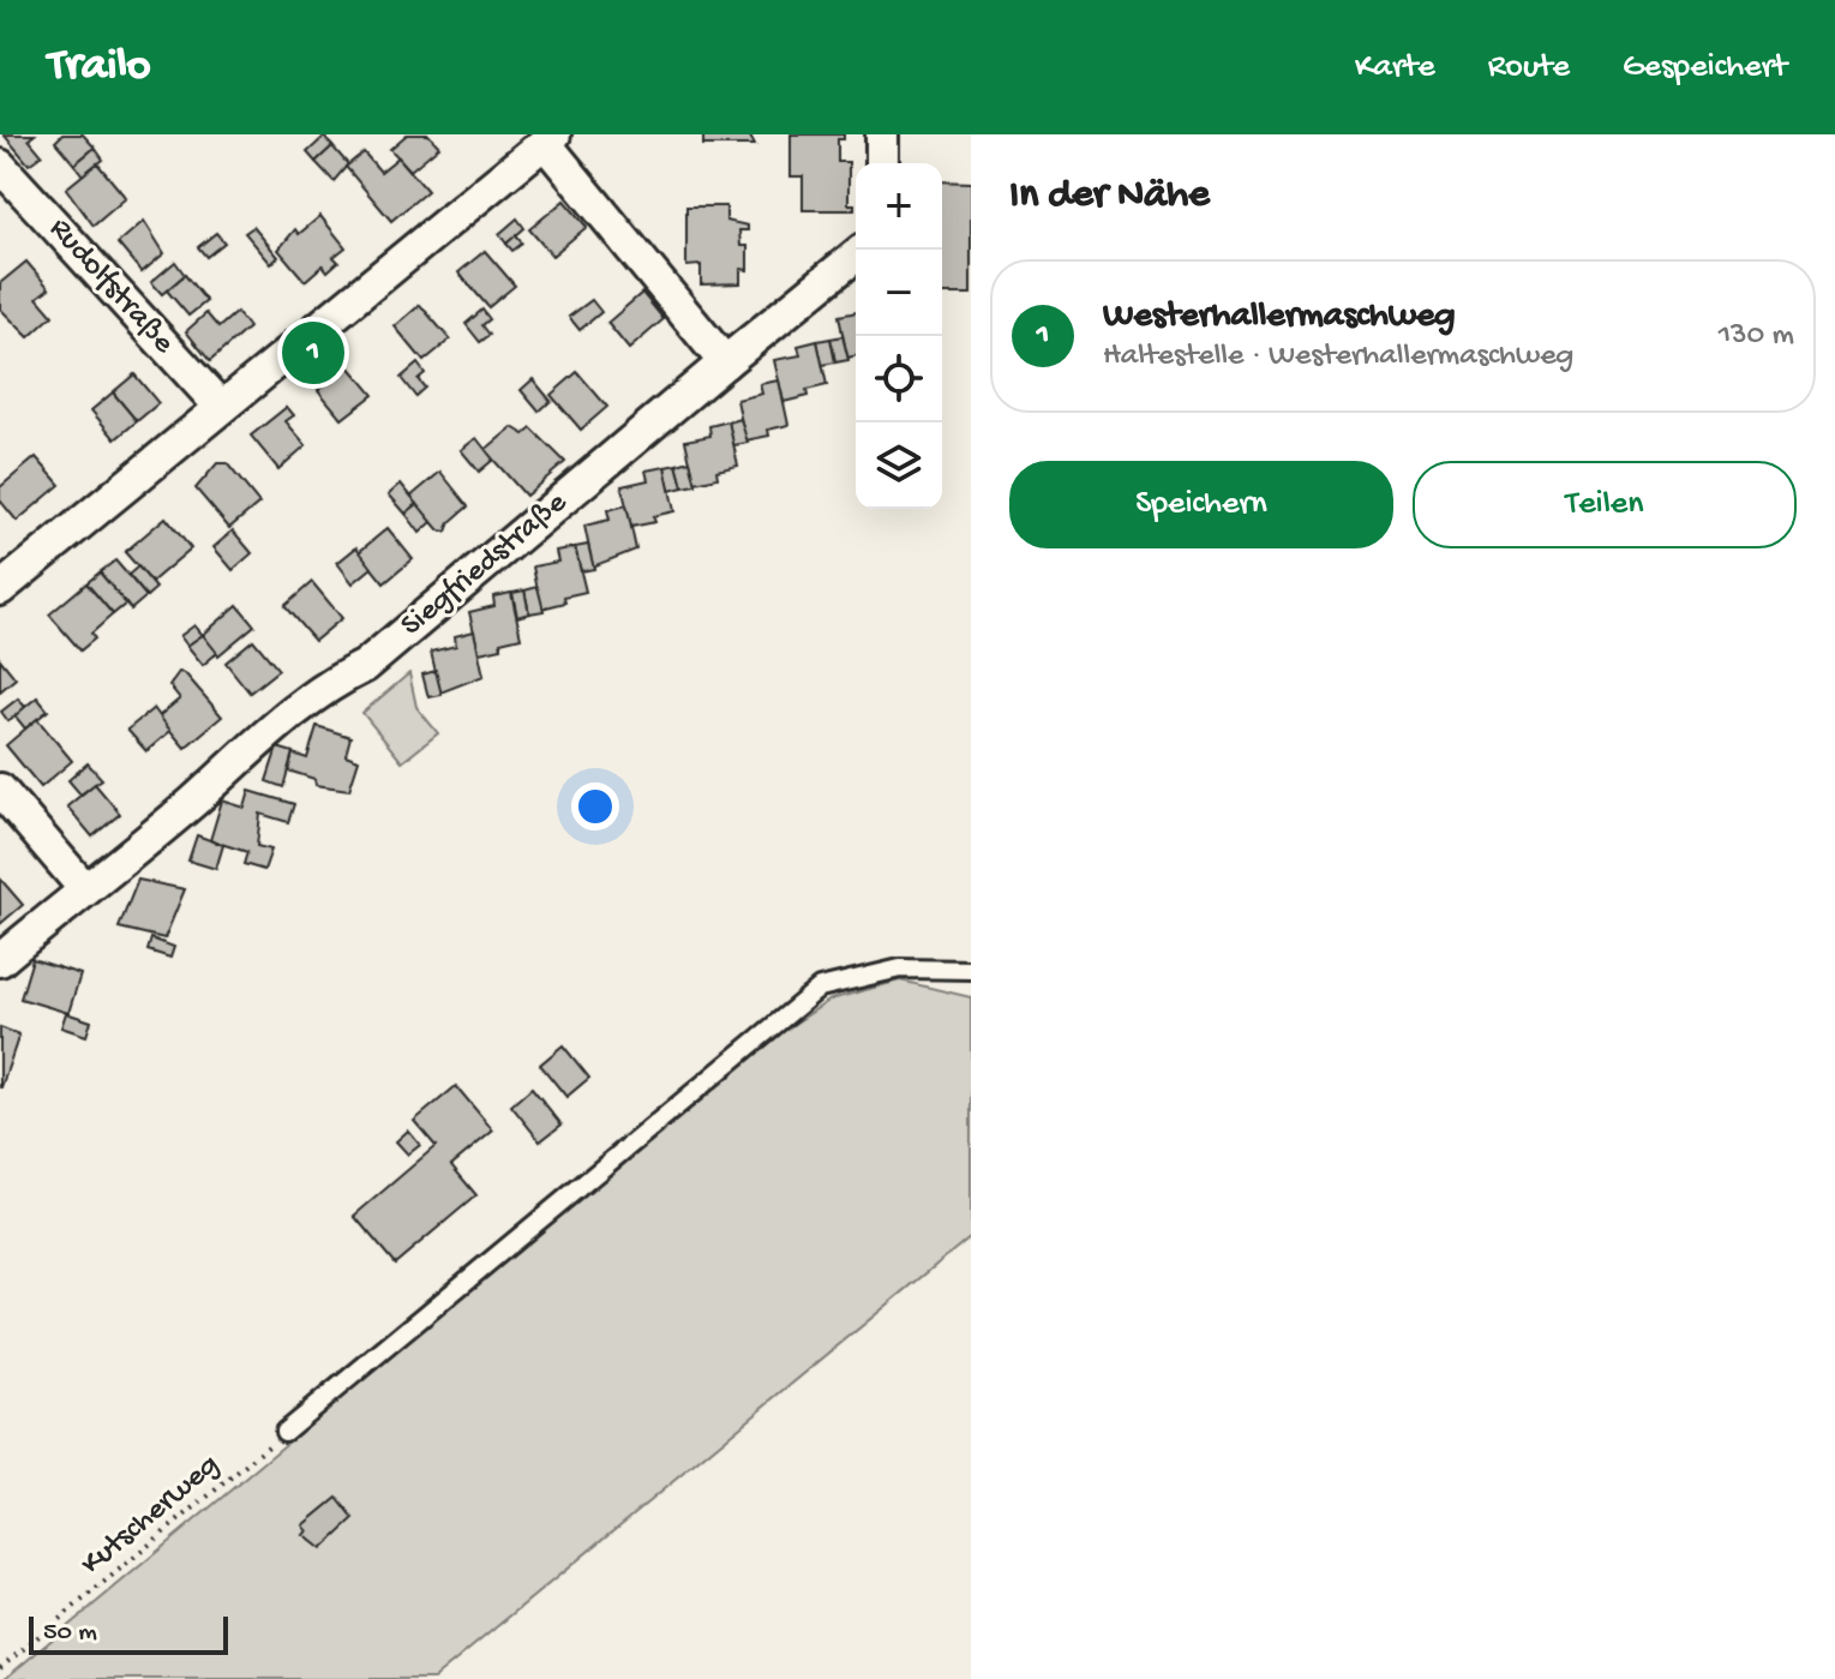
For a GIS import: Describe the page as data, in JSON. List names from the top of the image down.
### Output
{
  "streets": {
    "street": ["Rudolfstraße", "Siegfriedstraße"],
    "path": ["Kutscherweg"]
  },
  "scale_bar": "50 m",
  "page": {
    "header": "Trailo",
    "nav": ["Karte", "Route", "Gespeichert"],
    "heading": "In der Nähe",
    "map_buttons": ["+", "−"],
    "list": [
      {
        "mark": "1",
        "name": "Westerhallermaschweg",
        "note": "Haltestelle · Westerhallermaschweg",
        "value": "130 m"
      }
    ],
    "pins": "1",
    "buttons": ["Speichern", "Teilen"],
    "scale": "50 m"
  }
}
